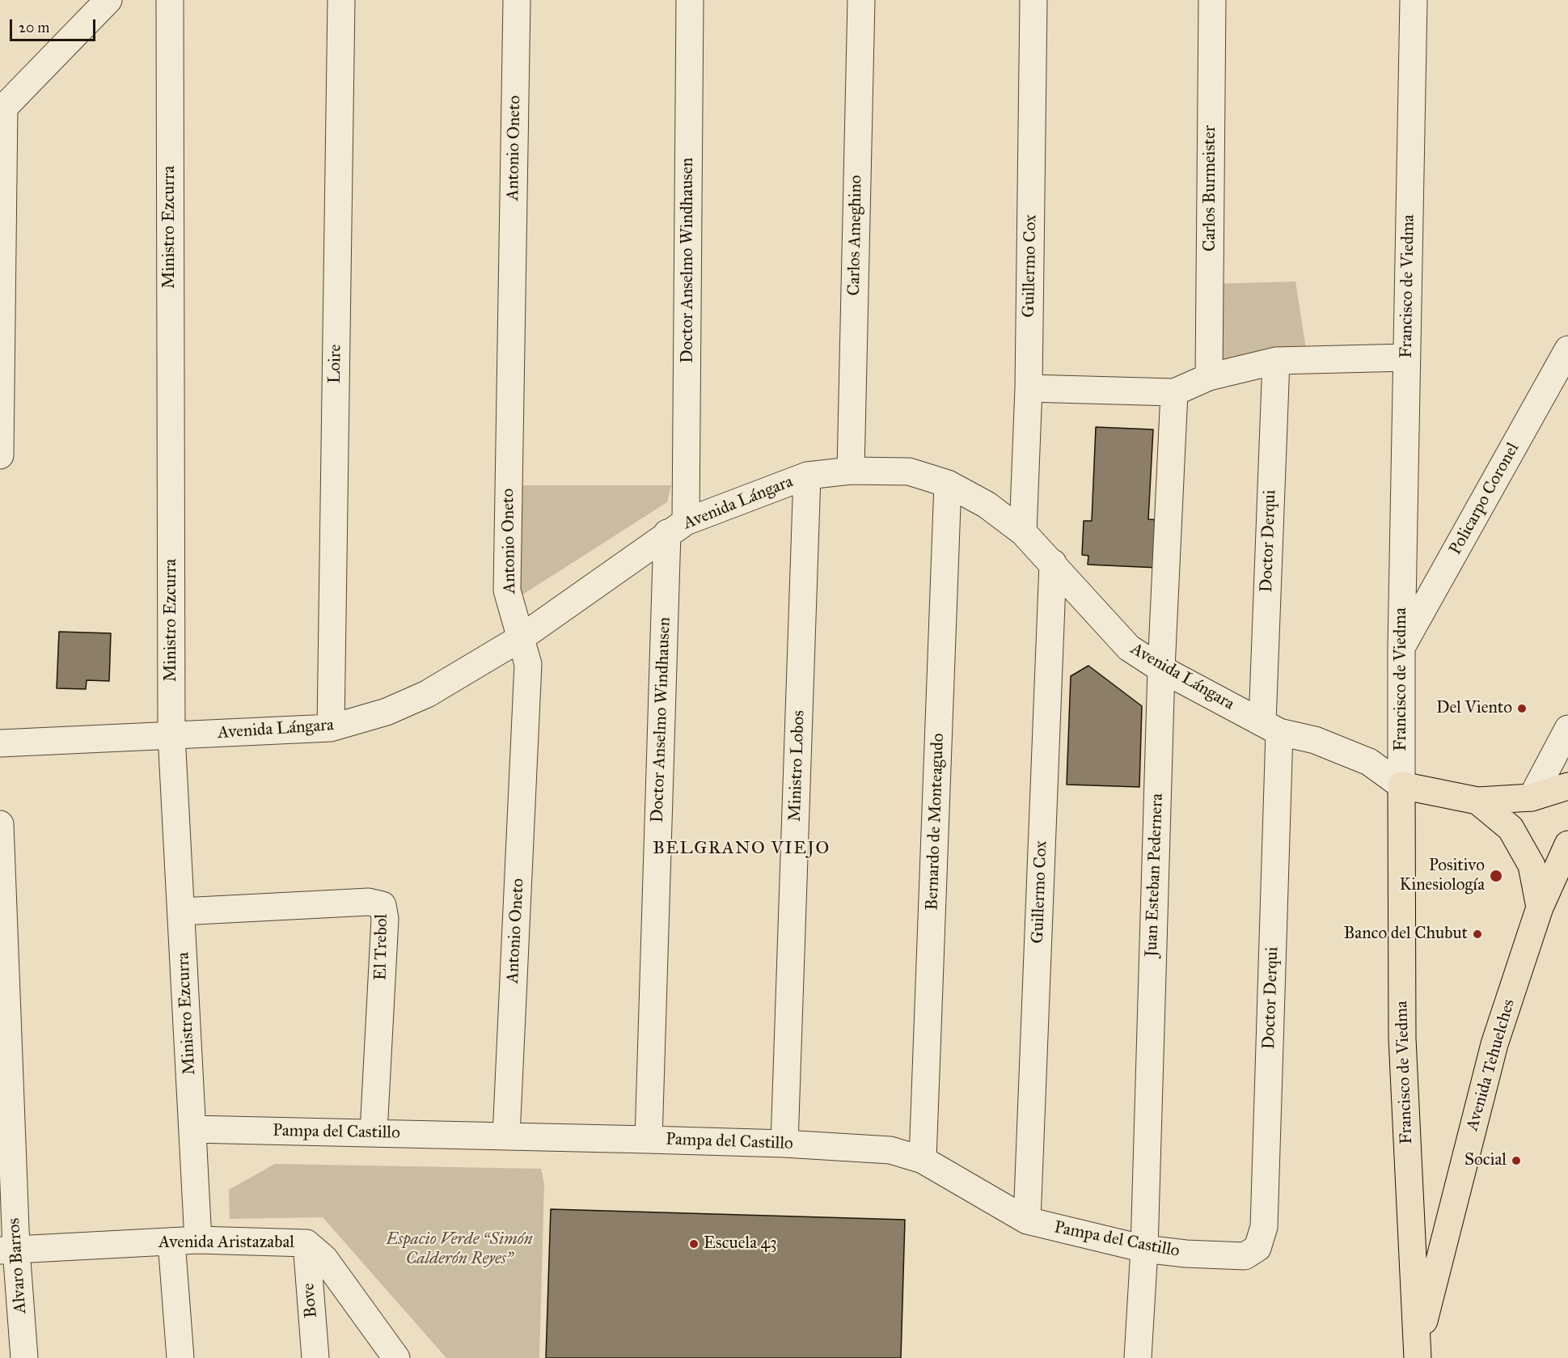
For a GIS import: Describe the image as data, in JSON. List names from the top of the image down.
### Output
{
  "streets": {
    "main road": ["Francisco de Viedma", "Avenida Tehuelches"],
    "street": [
      "Antonio Oneto",
      "Carlos Burmeister",
      "Ministro Ezcurra",
      "Carlos Ameghino",
      "Doctor Anselmo Windhausen",
      "Guillermo Cox",
      "Loire",
      "Policarpo Coronel",
      "Avenida Lángara",
      "Doctor Derqui",
      "Ministro Lobos",
      "Bernardo de Monteagudo",
      "Juan Esteban Pedernera",
      "El Trebol",
      "Pampa del Castillo",
      "Avenida Aristazabal",
      "Alvaro Barros",
      "Bove"
    ]
  },
  "crossings": [
    ["Antonio Oneto", "Avenida Lángara"],
    ["Antonio Oneto", "Pampa del Castillo"],
    ["Ministro Ezcurra", "Avenida Lángara"],
    ["Ministro Ezcurra", "El Trebol"],
    ["Ministro Ezcurra", "Pampa del Castillo"],
    ["Ministro Ezcurra", "Avenida Aristazabal"],
    ["Carlos Ameghino", "Avenida Lángara"],
    ["Doctor Anselmo Windhausen", "Avenida Lángara"],
    ["Doctor Anselmo Windhausen", "Pampa del Castillo"],
    ["Guillermo Cox", "Avenida Lángara"],
    ["Guillermo Cox", "Pampa del Castillo"],
    ["Francisco de Viedma", "Policarpo Coronel"],
    ["Francisco de Viedma", "Avenida Lángara"],
    ["Francisco de Viedma", "Avenida Tehuelches"],
    ["Loire", "Avenida Lángara"],
    ["Avenida Lángara", "Doctor Derqui"],
    ["Avenida Lángara", "Ministro Lobos"],
    ["Avenida Lángara", "Bernardo de Monteagudo"],
    ["Avenida Lángara", "Juan Esteban Pedernera"],
    ["Doctor Derqui", "Pampa del Castillo"],
    ["Ministro Lobos", "Pampa del Castillo"],
    ["Bernardo de Monteagudo", "Pampa del Castillo"],
    ["Juan Esteban Pedernera", "Pampa del Castillo"],
    ["El Trebol", "Pampa del Castillo"],
    ["Avenida Aristazabal", "Alvaro Barros"],
    ["Avenida Aristazabal", "Bove"]
  ],
  "districts": ["BELGRANO VIEJO"],
  "parks": ["Espacio Verde “Simón Calderón Reyes”"],
  "places": [
    "Del Viento",
    "Positivo Kinesiología",
    "Banco del Chubut",
    "Social",
    "Escuela 43"
  ],
  "scale_bar": "20 m"
}
